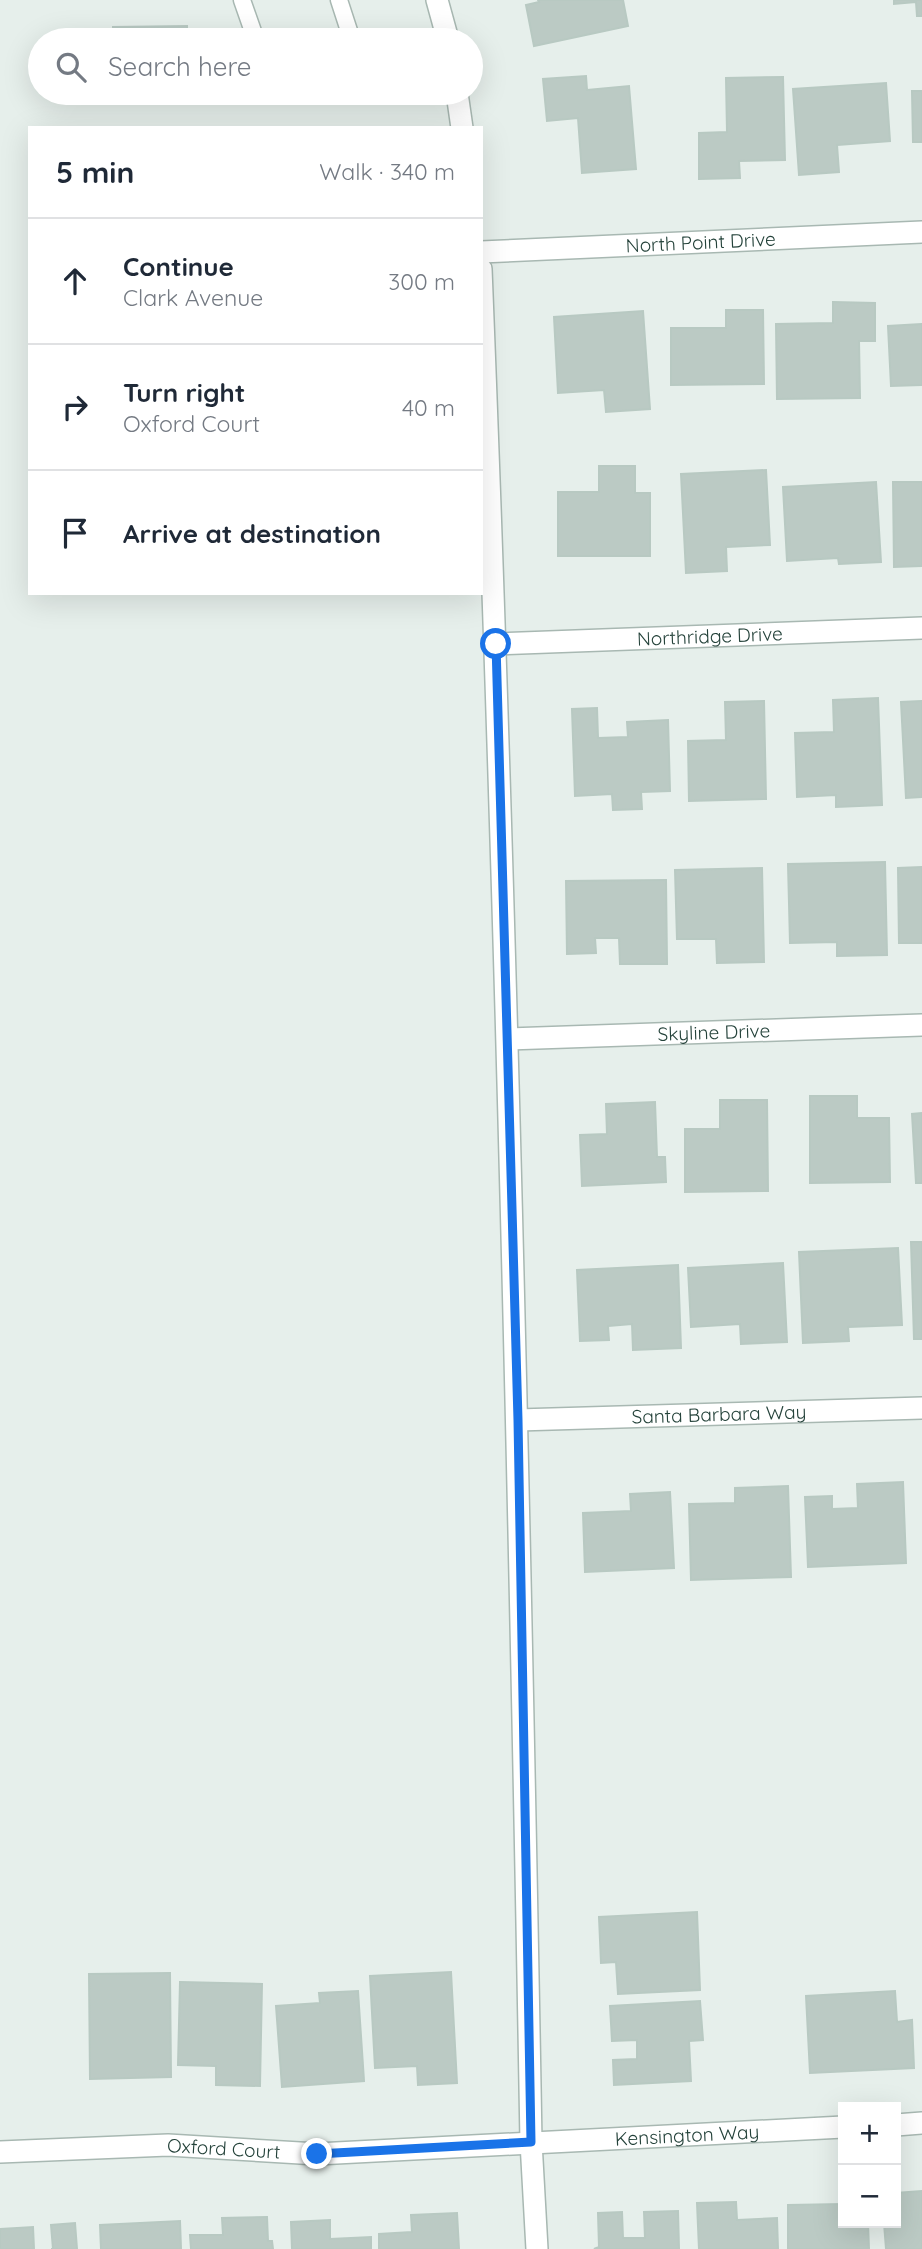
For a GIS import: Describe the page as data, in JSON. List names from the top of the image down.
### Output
{
  "streets": {
    "street": [
      "North Point Drive",
      "Northridge Drive",
      "Skyline Drive",
      "Santa Barbara Way",
      "Kensington Way",
      "Oxford Court"
    ]
  },
  "crossings": [
    ["Kensington Way", "Oxford Court"]
  ],
  "page": {
    "search": "Search here",
    "heading": ["5 min", "Walk · 340 m"],
    "list": [
      ["Continue", "Clark Avenue", "300 m"],
      ["Turn right", "Oxford Court", "40 m"],
      "Arrive at destination"
    ],
    "map_buttons": ["+", "−"]
  }
}
